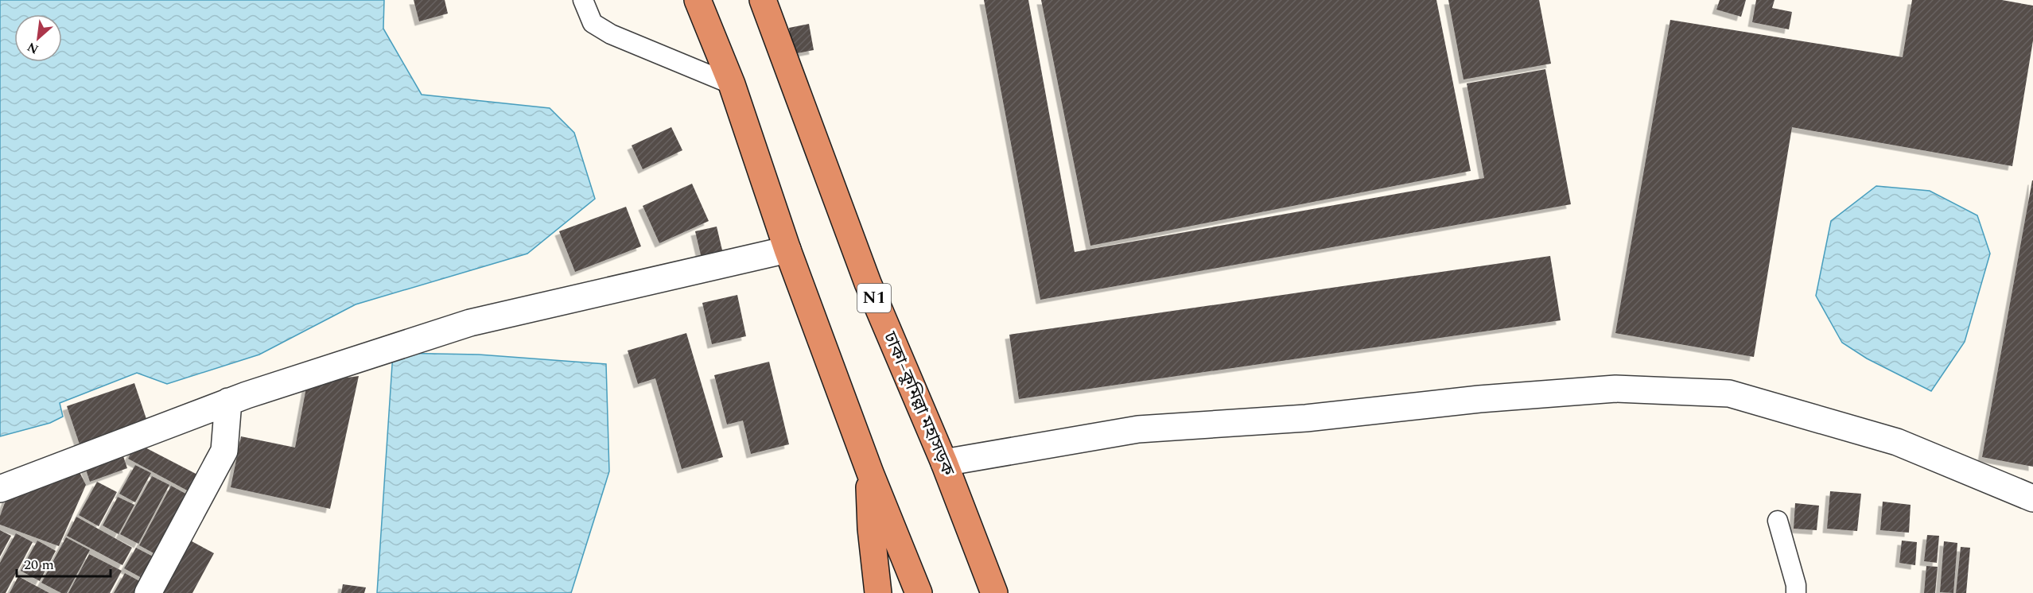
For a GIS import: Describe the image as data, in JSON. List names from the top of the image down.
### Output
{
  "streets": {
    "highway": ["N1", "ঢাকা–কুমিল্লা মহাসড়ক"]
  },
  "scale_bar": "20 m",
  "north": "bottom left"
}
